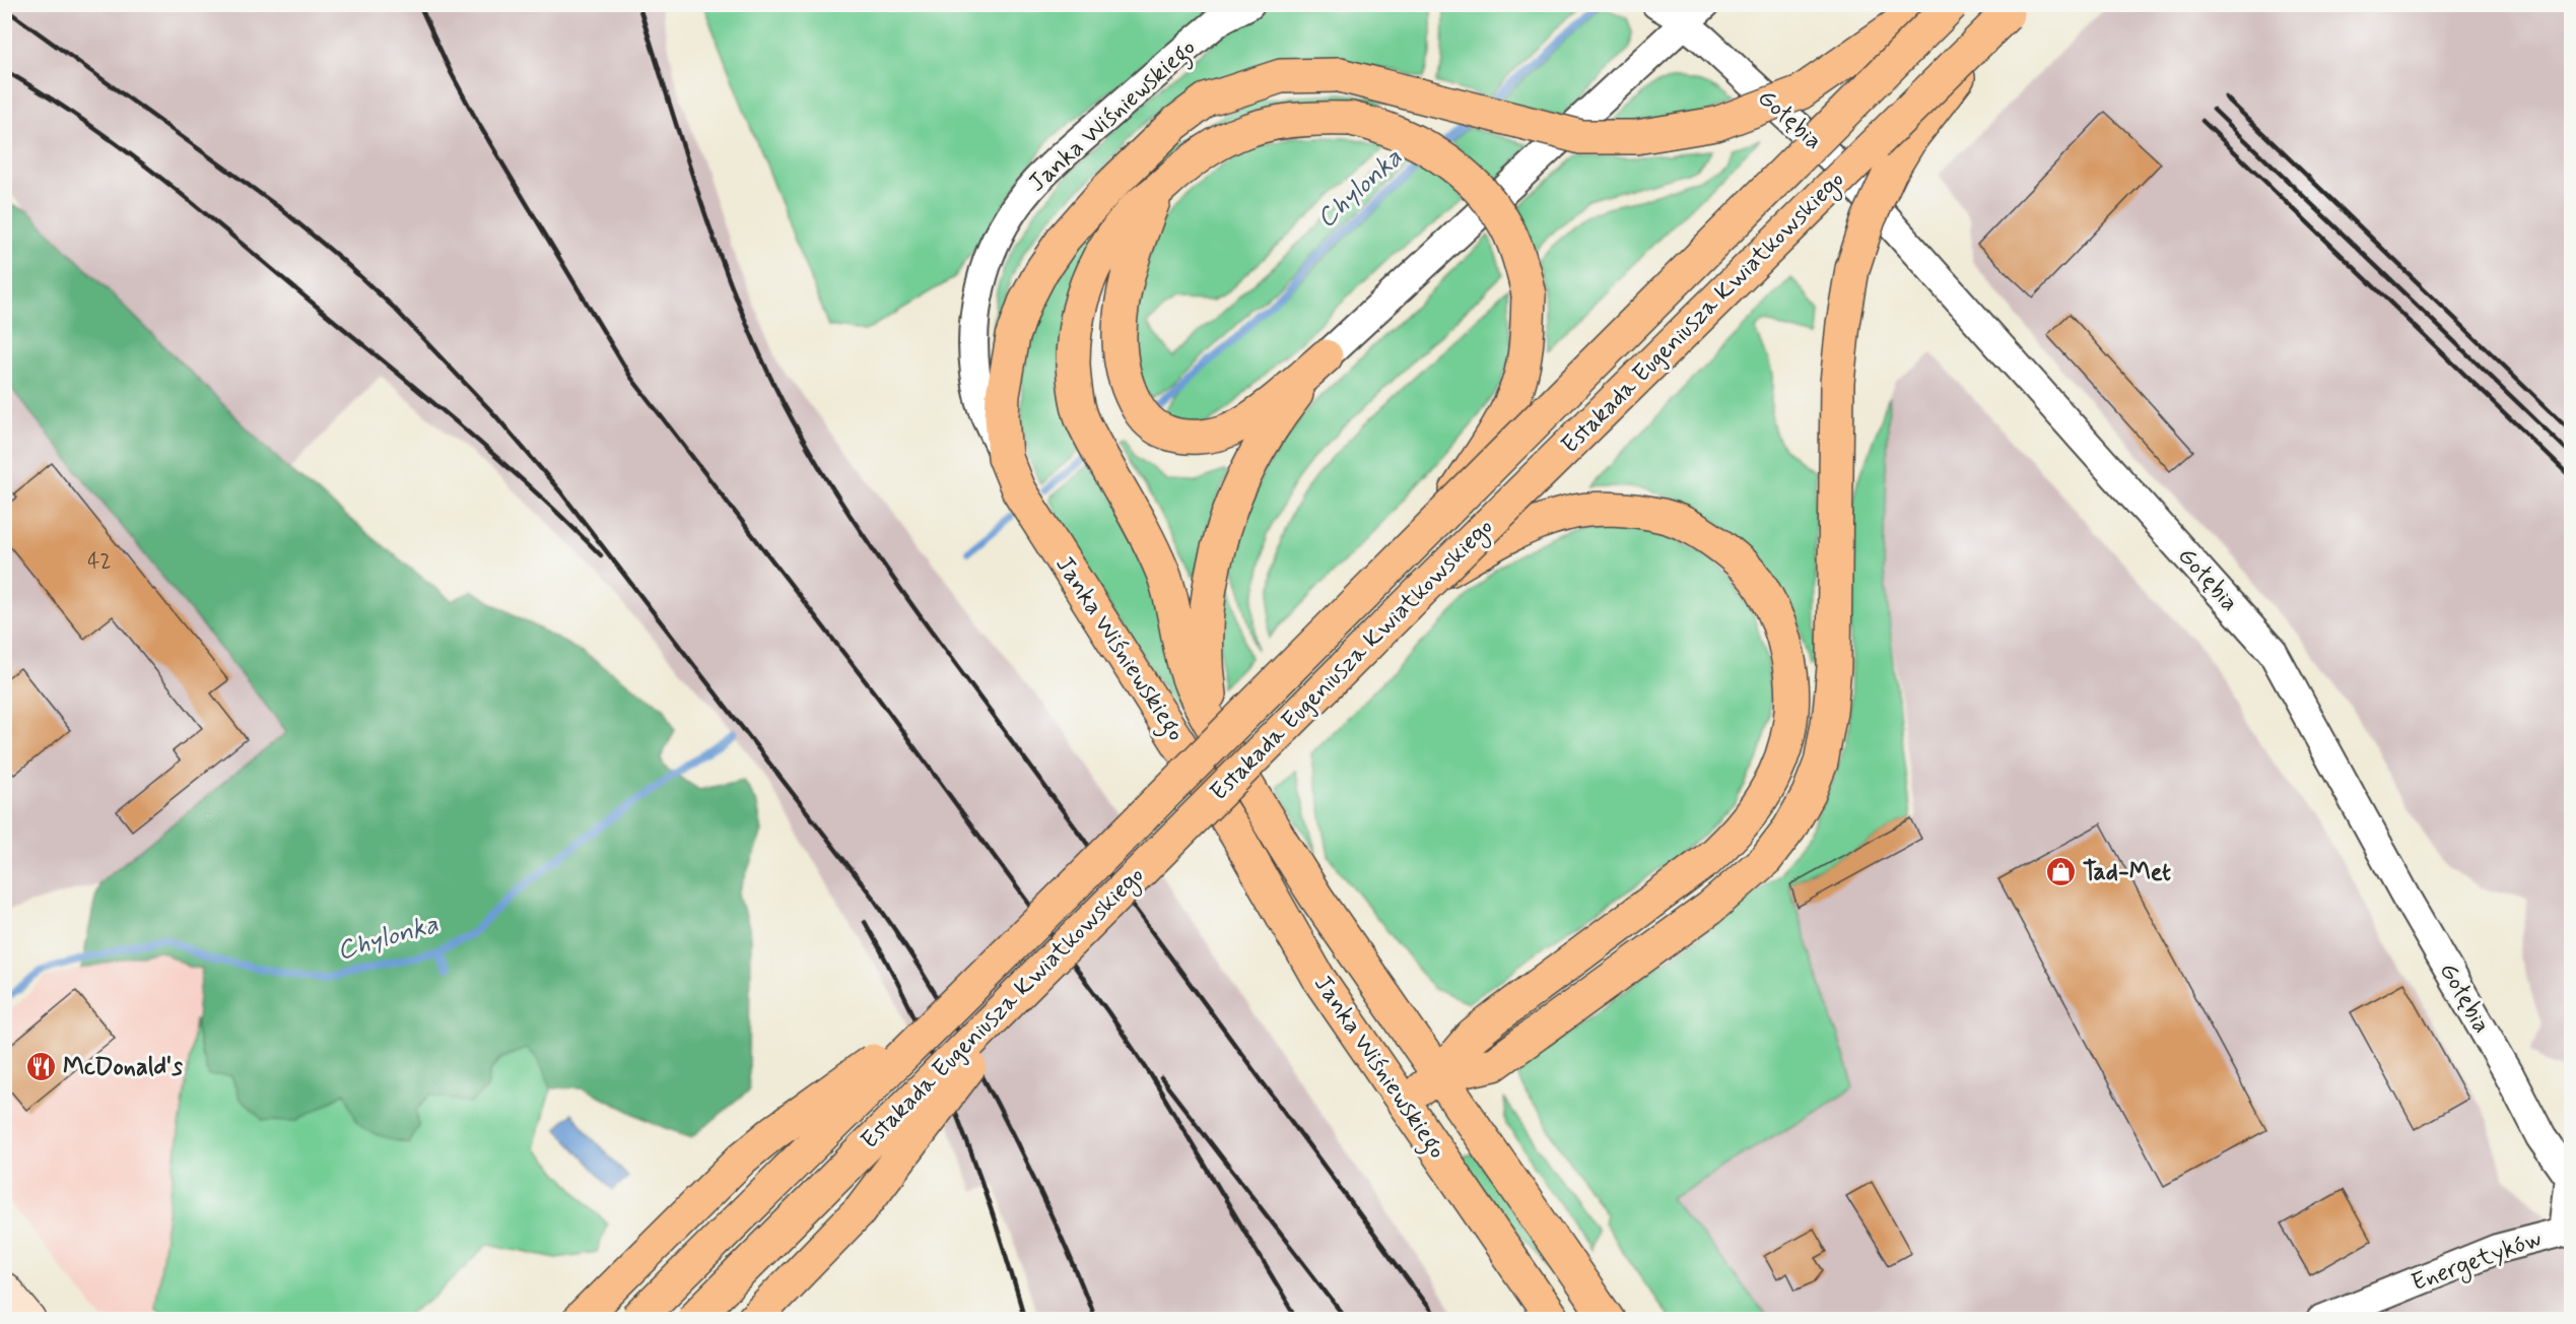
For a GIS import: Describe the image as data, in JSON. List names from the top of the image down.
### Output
{
  "streets": {
    "highway": ["Janka Wiśniewskiego", "Estakada Eugeniusza Kwiatkowskiego"],
    "street": ["Gołębia", "Energetyków"]
  },
  "crossings": [
    ["Gołębia", "Energetyków"]
  ],
  "water": ["Chylonka"],
  "places": {
    "shop": ["Tad-Met"],
    "restaurant": ["McDonald's"]
  },
  "house_numbers": ["42"]
}
